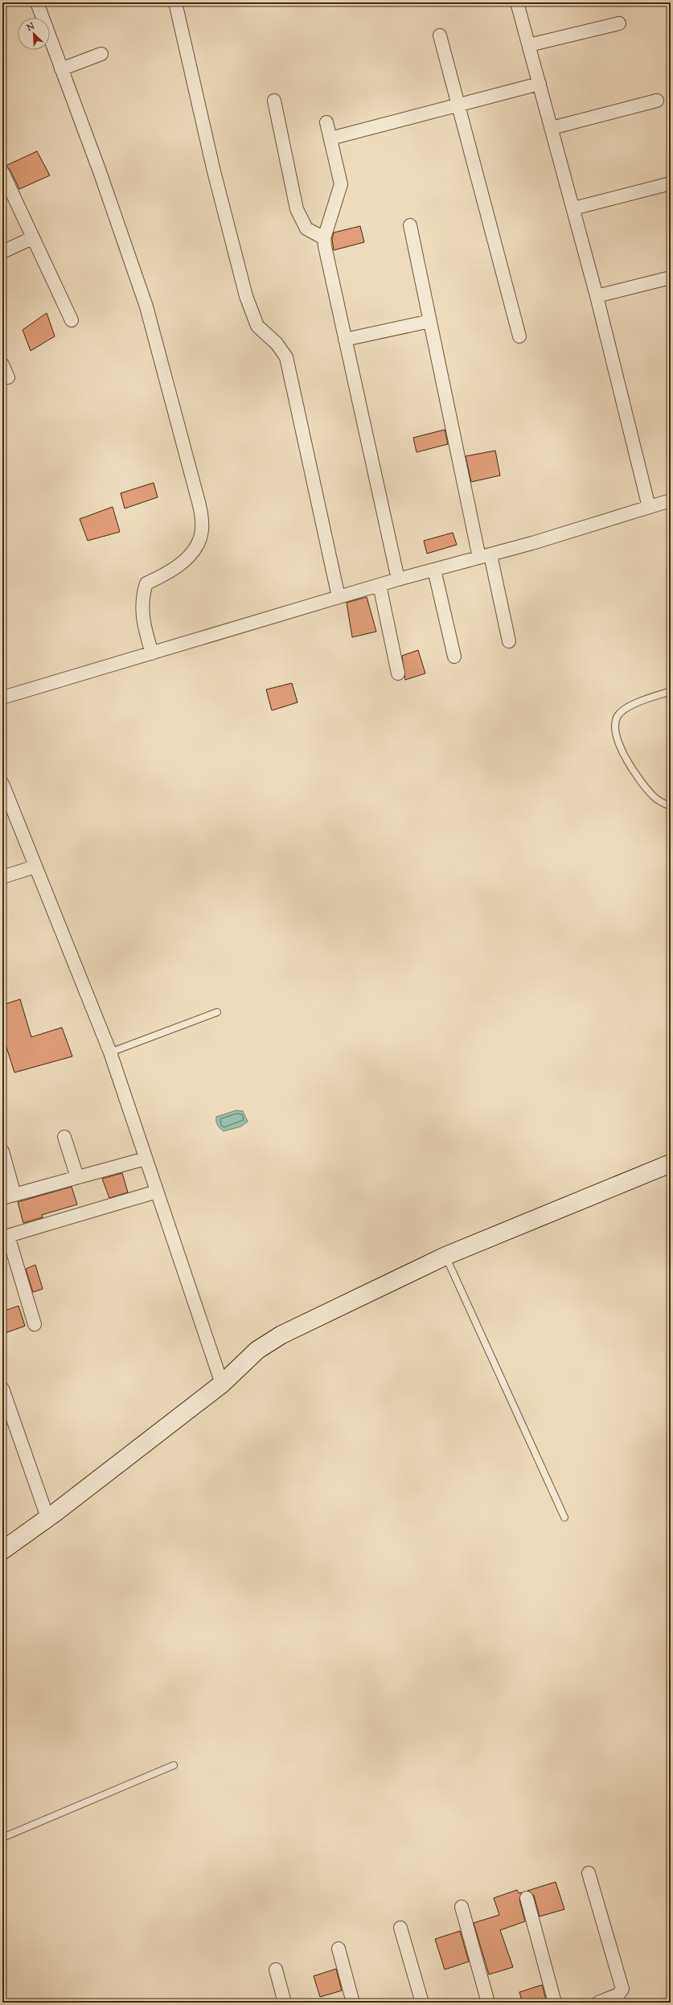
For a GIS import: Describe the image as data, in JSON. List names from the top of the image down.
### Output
{
  "north": "top left"
}
